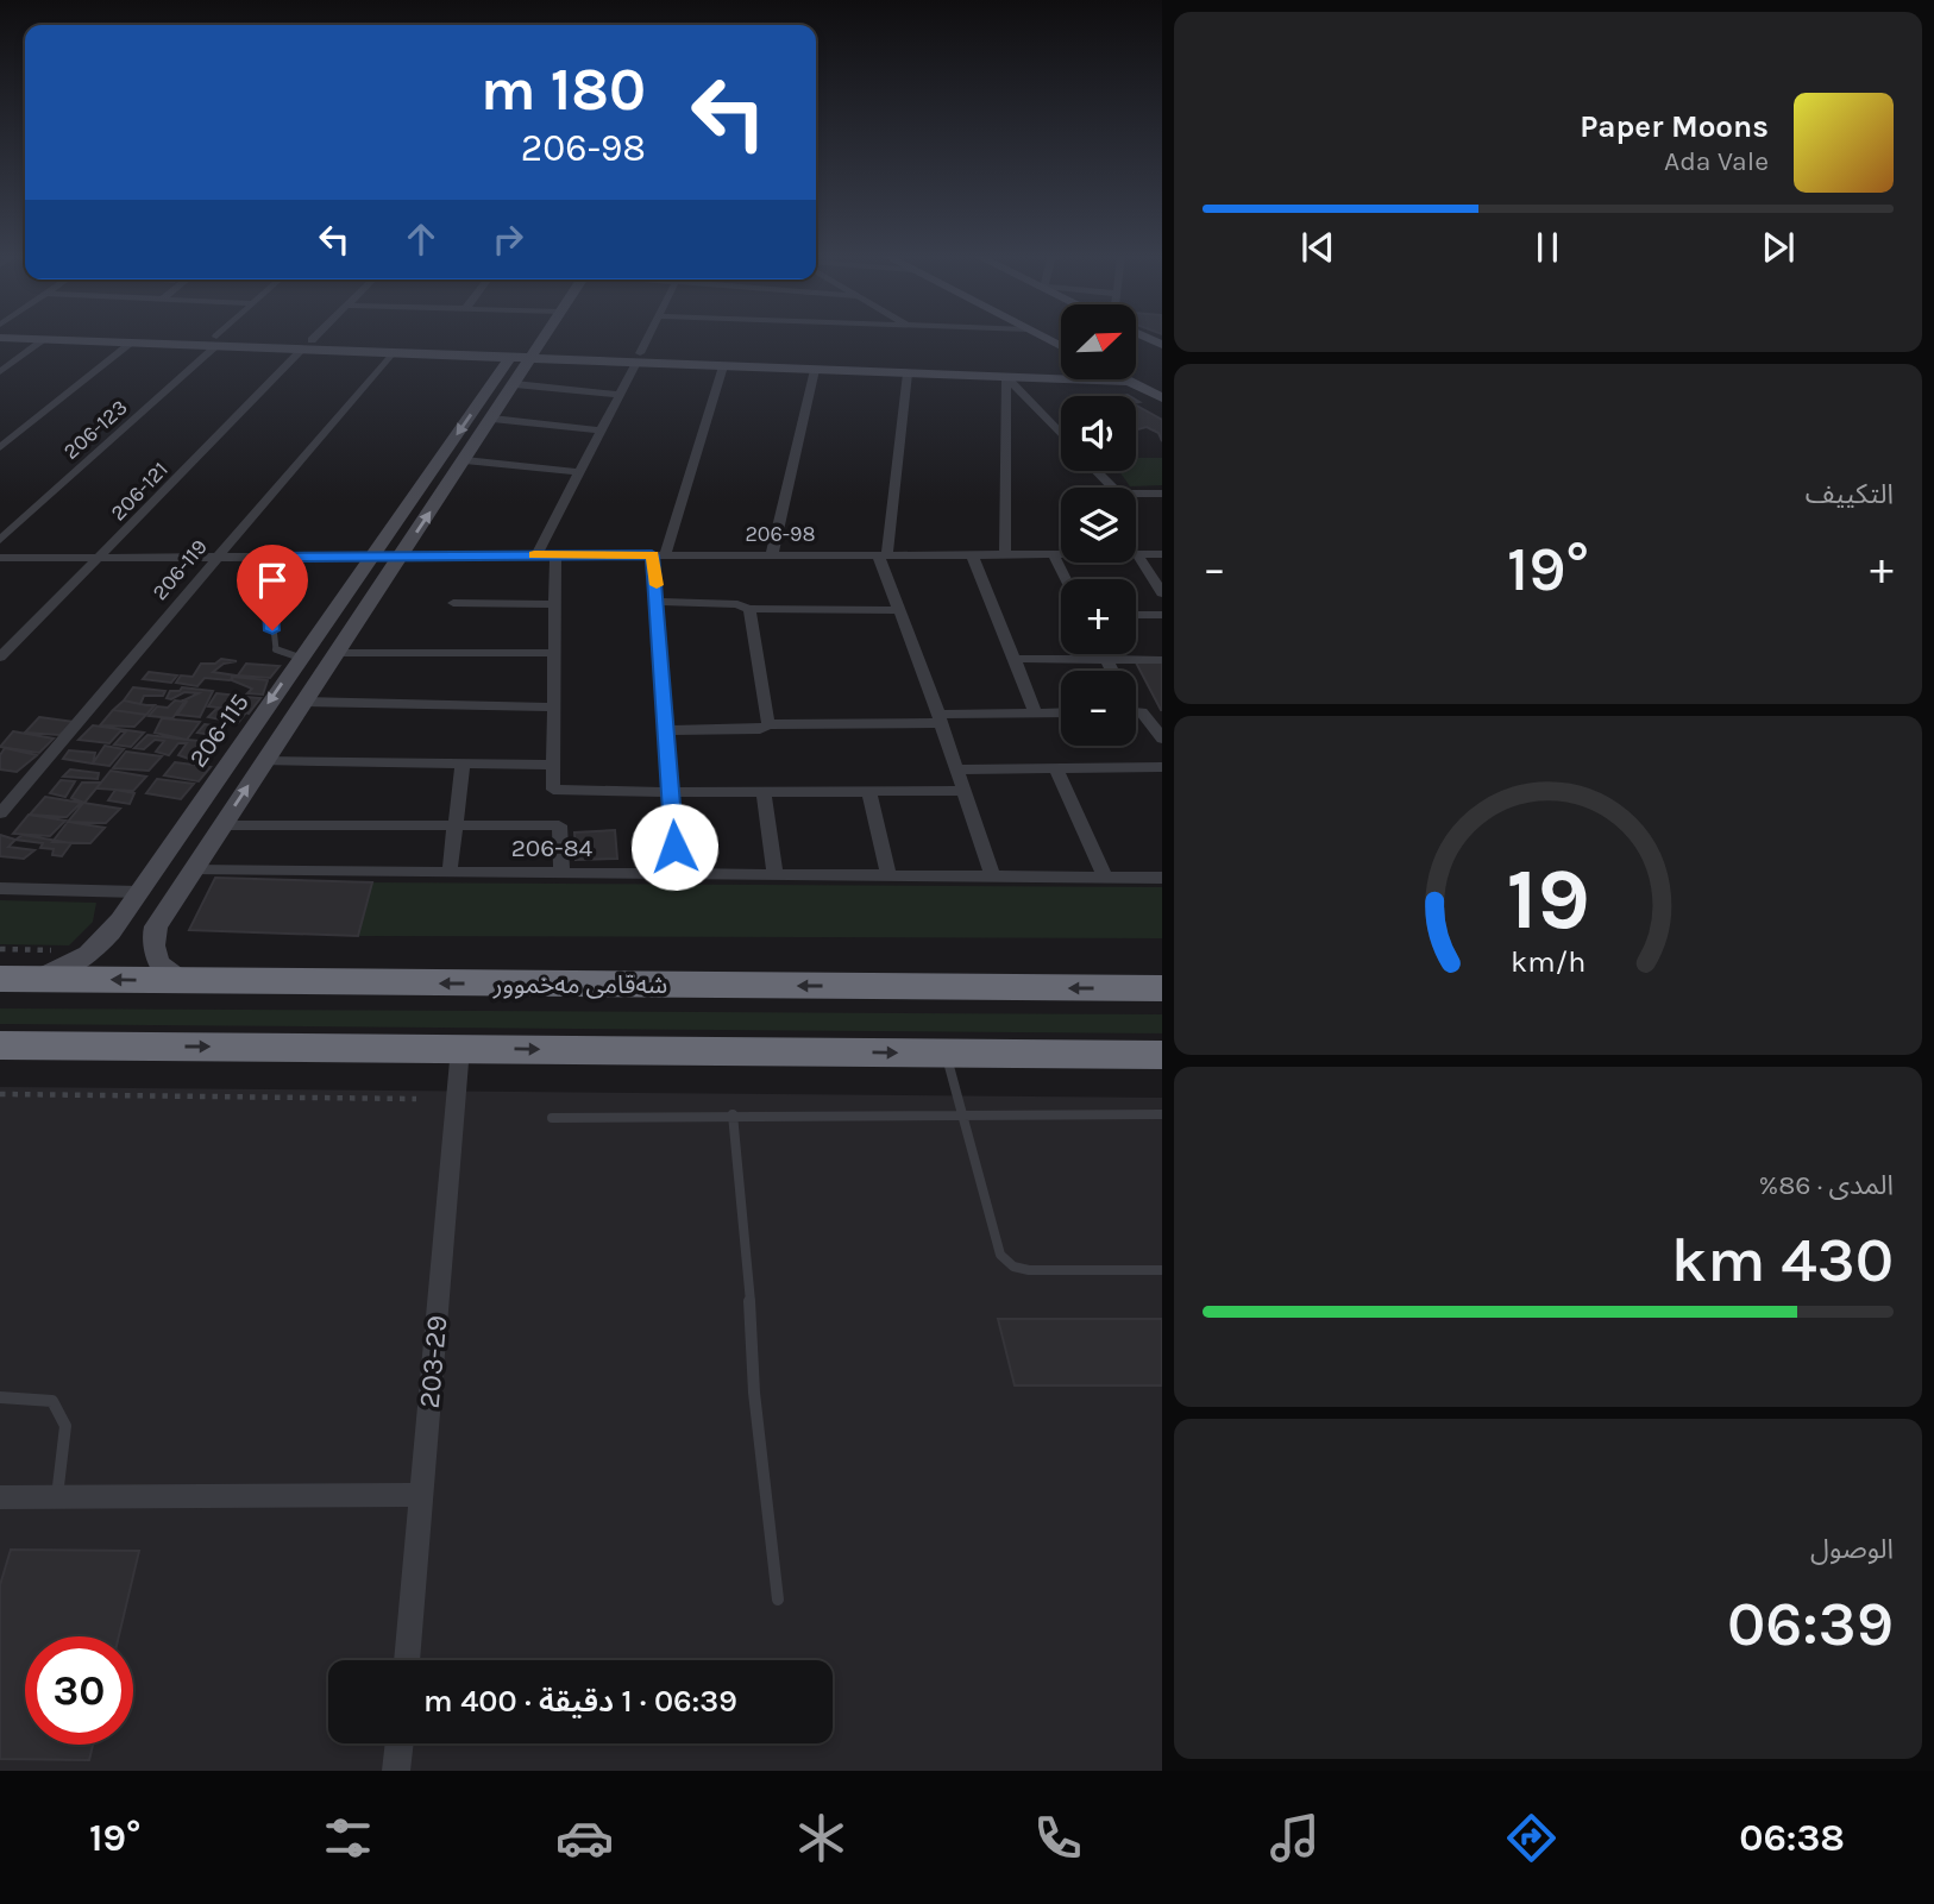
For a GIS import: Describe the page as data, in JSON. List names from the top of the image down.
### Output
{
  "streets": {
    "highway": ["شەقامی مەخموور"],
    "street": [
      "206-123",
      "206-121",
      "206-98",
      "206-119",
      "206-115",
      "206-84",
      "203-29"
    ]
  },
  "crossings": [
    ["206-121", "206-98"],
    ["206-98", "206-119"],
    ["206-98", "206-115"],
    ["206-115", "شەقامی مەخموور"]
  ],
  "north": "top right",
  "page": {
    "turn": ["180 m", "206-98"],
    "song": ["Paper Moons", "Ada Vale"],
    "map_buttons": ["+", "−"],
    "tile": [
      "التكييف",
      ["المدى · 86%", "430 km"],
      ["الوصول", "06:39"]
    ],
    "heat": ["−", "19°", "+"],
    "limit": "30",
    "trip": "06:39 · 1 دقيقة · 400 m",
    "tabs": ["06:38", "19°"],
    "gauge": ["19", "km/h"]
  }
}
